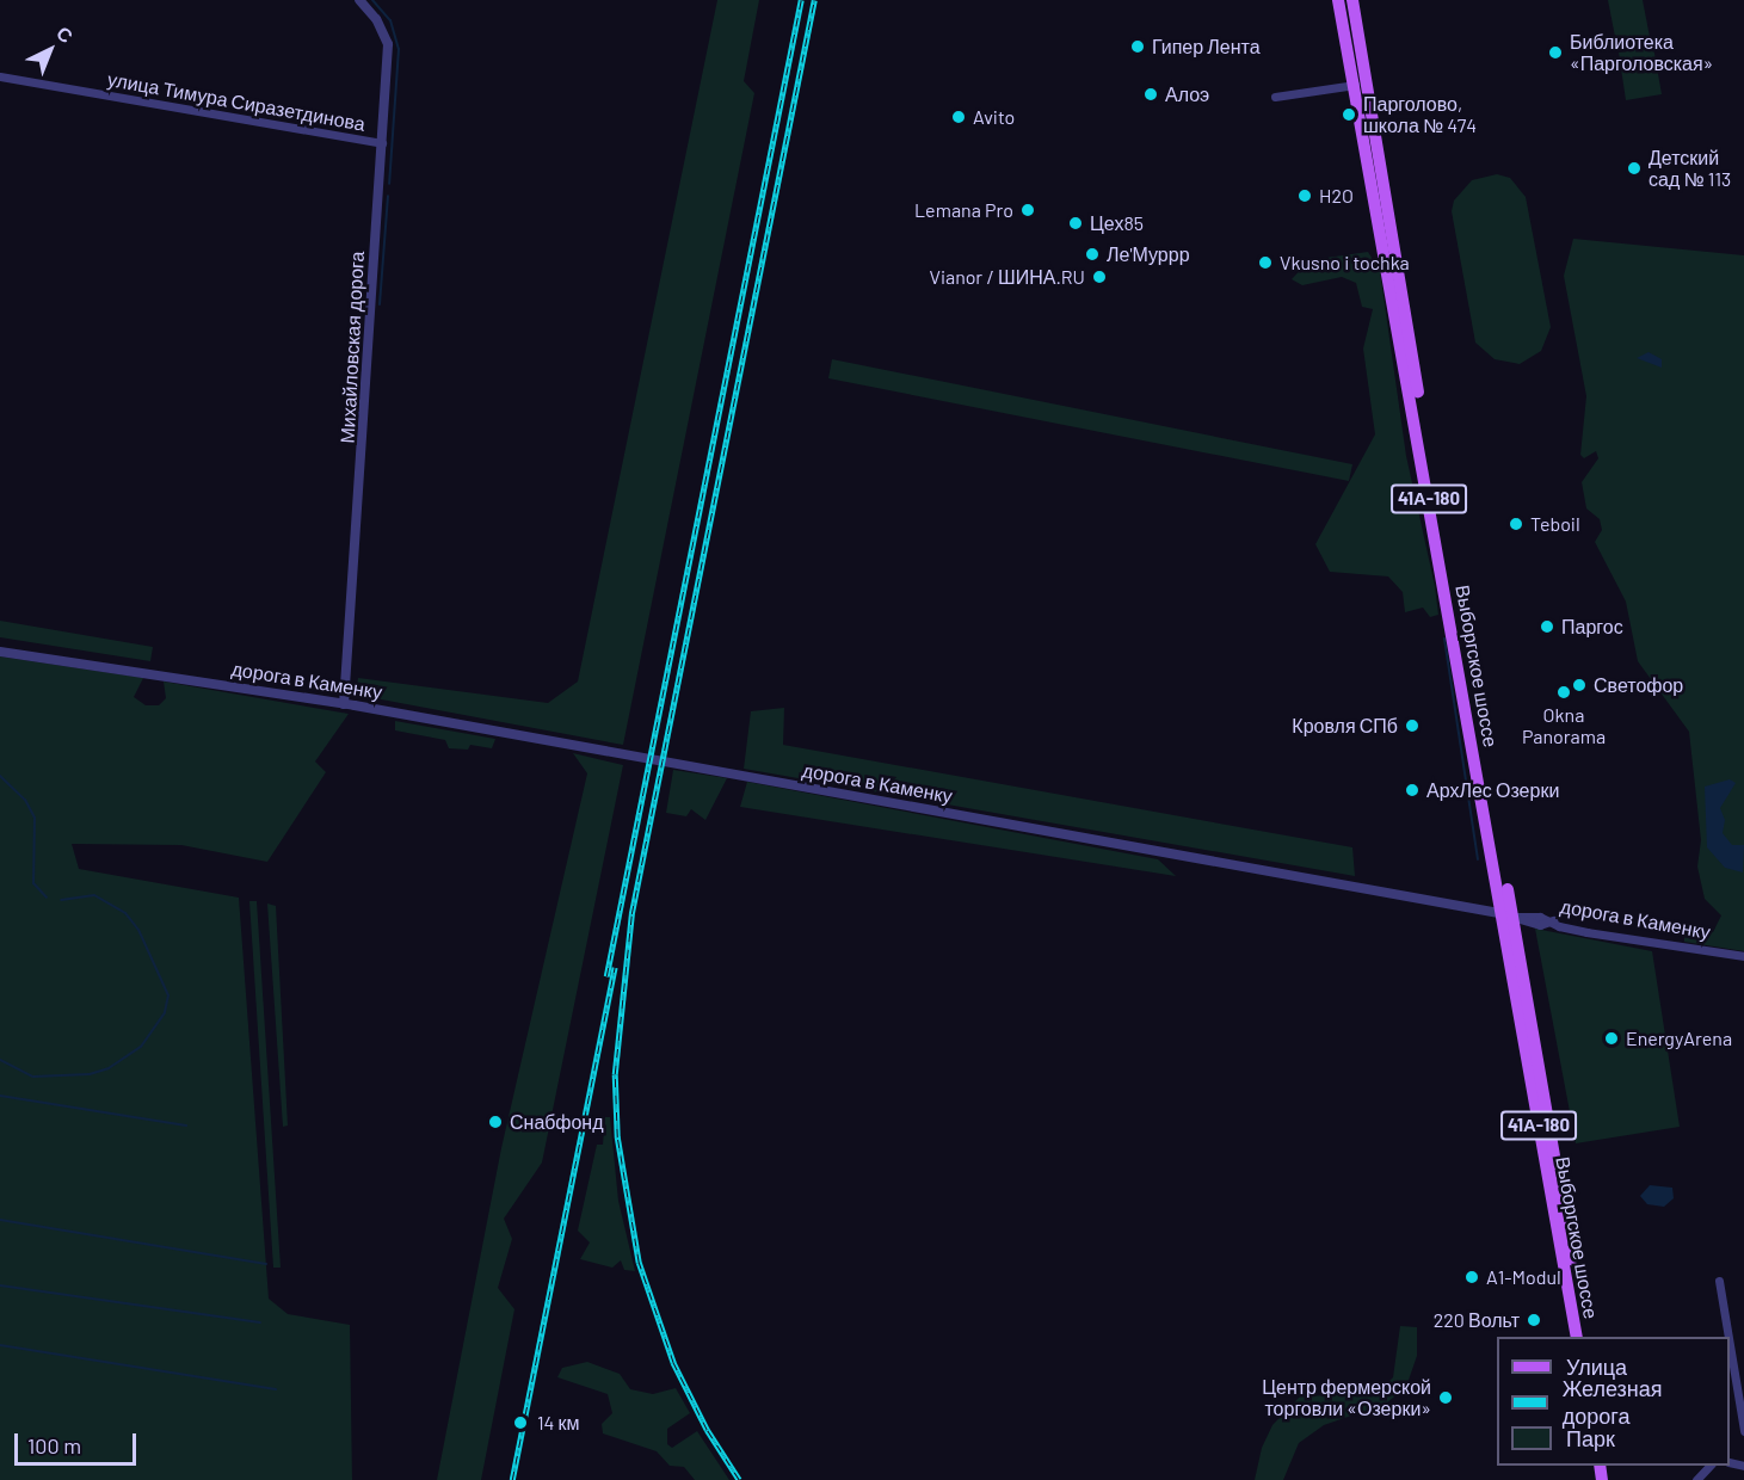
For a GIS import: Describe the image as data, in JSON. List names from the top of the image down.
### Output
{
  "streets": {
    "main road": ["41А-180", "Выборгское шоссе"],
    "street": ["улица Тимура Сиразетдинова", "Михайловская дорога", "дорога в Каменку"]
  },
  "crossings": [
    ["улица Тимура Сиразетдинова", "Михайловская дорога"],
    ["Михайловская дорога", "дорога в Каменку"],
    ["Выборгское шоссе", "дорога в Каменку"]
  ],
  "places": [
    "Гипер Лента",
    "Библиотека «Парголовская»",
    "Алоэ",
    "Парголово, школа № 474",
    "Avito",
    "Детский сад № 113",
    "H2O",
    "Lemana Pro",
    "Цех85",
    "Ле'Муррр",
    "Vkusno i tochka",
    "Vianor / ШИНА.RU",
    "Teboil",
    "Паргос",
    "Светофор",
    "Okna Panorama",
    "Кровля СПб",
    "АрхЛес Озерки",
    "EnergyArena",
    "Снабфонд",
    "A1-Modul",
    "220 Вольт",
    "Центр фермерской торговли «Озерки»",
    "14 км"
  ],
  "legend": ["Улица", "Железная дорога", "Парк"],
  "scale_bar": "100 m",
  "north": "top right"
}
